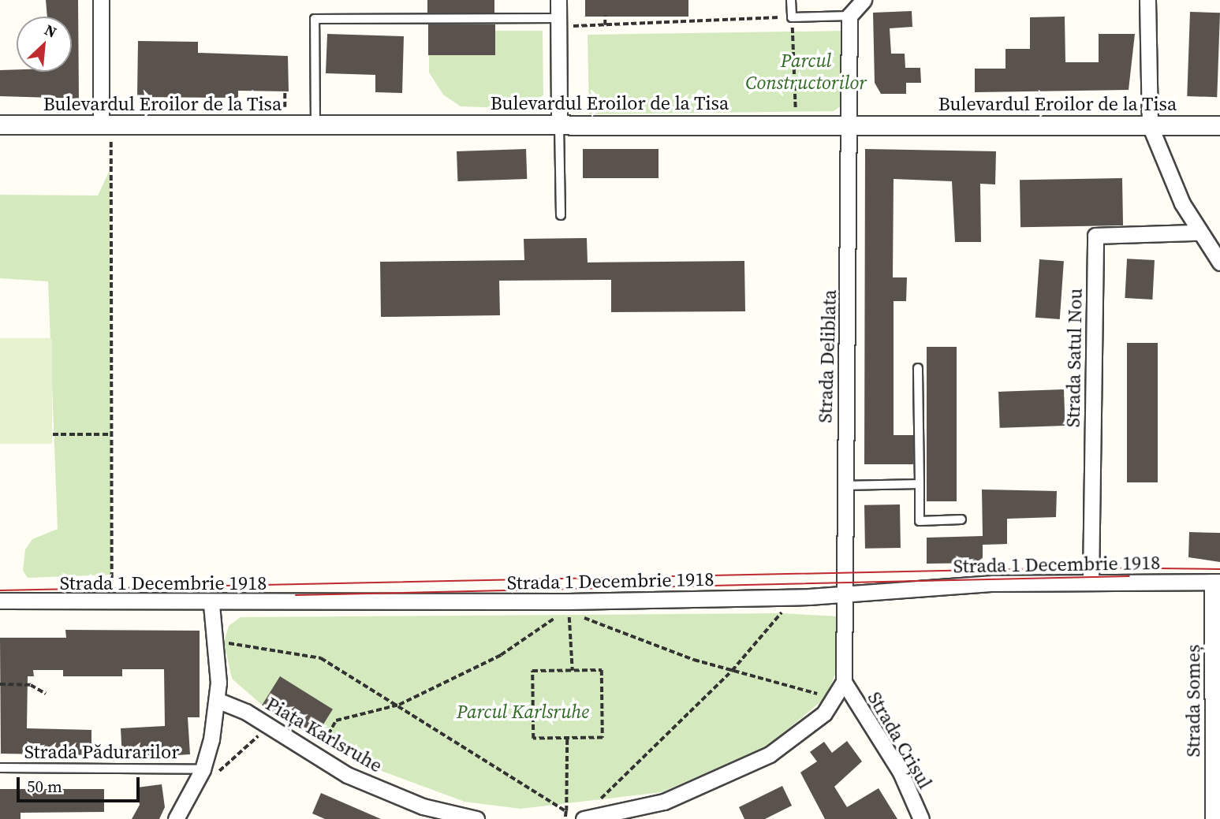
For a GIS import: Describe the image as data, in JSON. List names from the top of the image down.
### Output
{
  "streets": {
    "street": [
      "Bulevardul Eroilor de la Tisa",
      "Strada Deliblata",
      "Strada Satul Nou",
      "Strada 1 Decembrie 1918",
      "Strada Someș",
      "Piața Karlsruhe",
      "Strada Crișul"
    ],
    "lane": ["Strada Pădurarilor"]
  },
  "crossings": [
    ["Bulevardul Eroilor de la Tisa", "Strada Deliblata"],
    ["Strada Deliblata", "Strada 1 Decembrie 1918"],
    ["Strada Satul Nou", "Strada 1 Decembrie 1918"],
    ["Strada 1 Decembrie 1918", "Strada Someș"]
  ],
  "parks": ["Parcul Constructorilor", "Parcul Karlsruhe"],
  "scale_bar": "50 m",
  "north": "top right"
}
